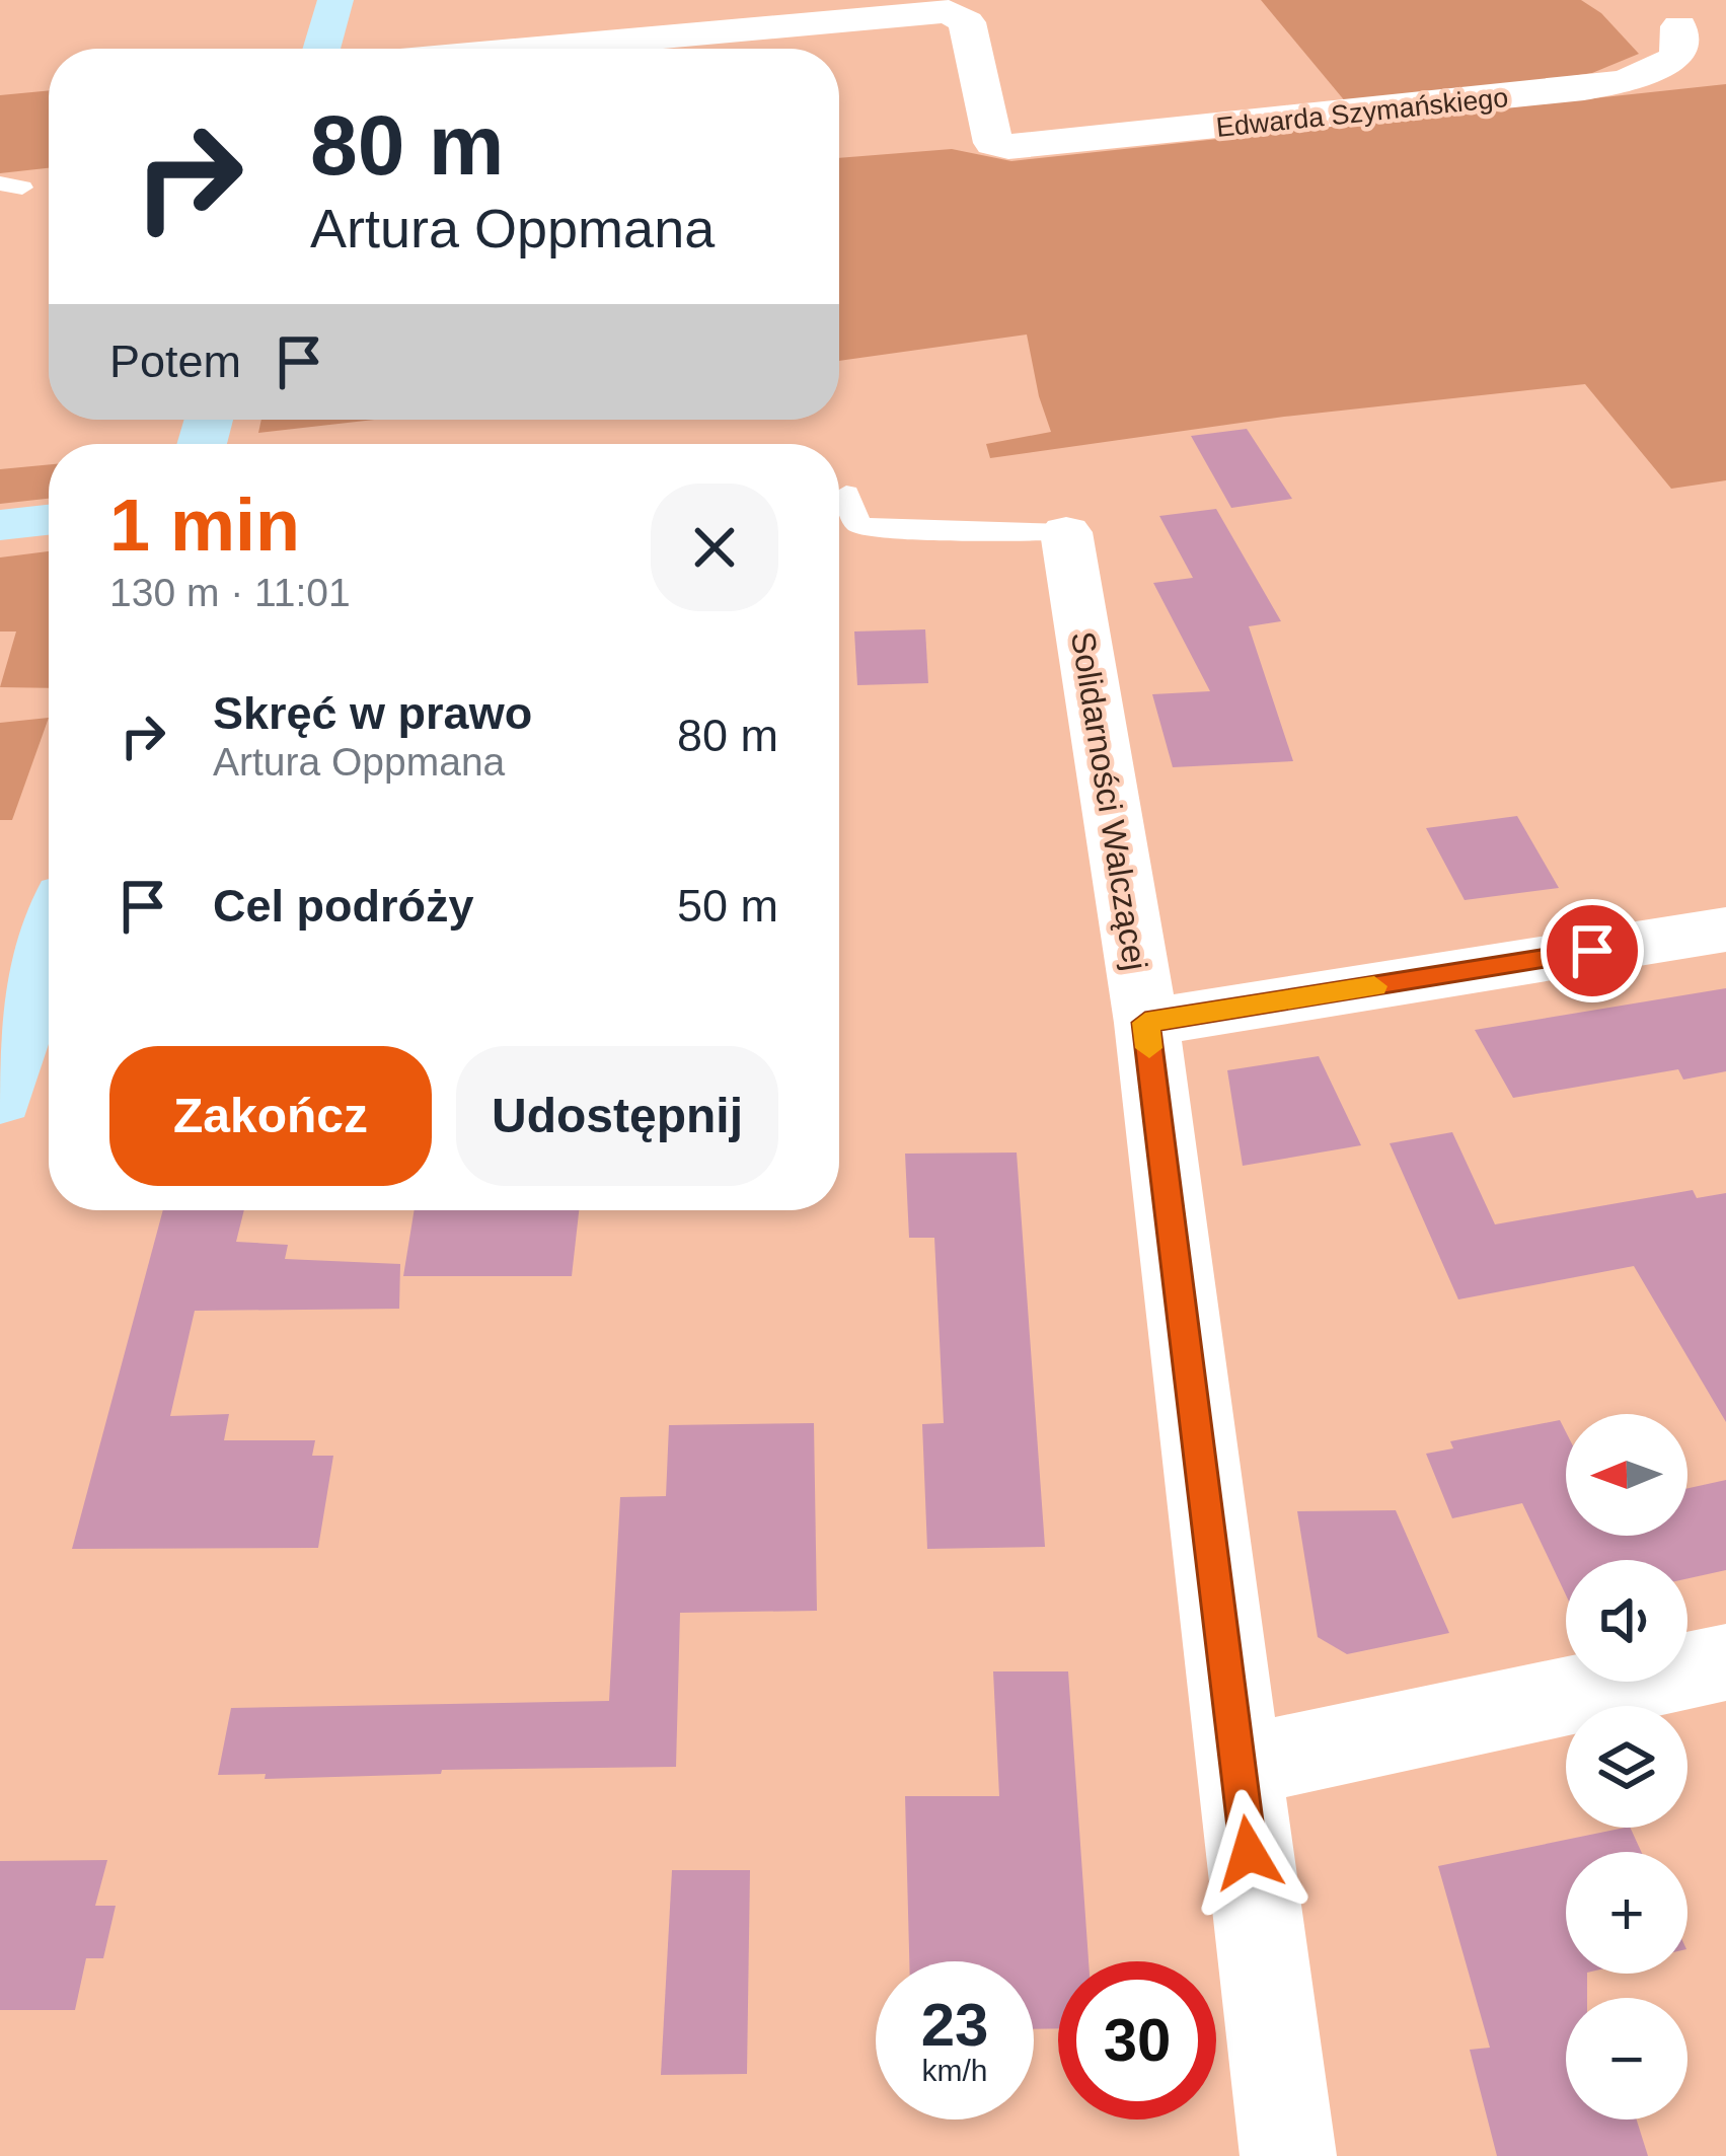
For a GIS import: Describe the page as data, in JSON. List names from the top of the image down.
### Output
{
  "streets": {
    "street": ["Edwarda Szymańskiego", "Solidarności Walczącej"]
  },
  "north": "left",
  "page": {
    "turn": ["80 m", "Artura Oppmana"],
    "then": "Potem",
    "heading": ["1 min", "130 m · 11:01"],
    "list": [
      {
        "name": "Skręć w prawo",
        "note": "Artura Oppmana",
        "value": "80 m"
      },
      {
        "name": "Cel podróży",
        "value": "50 m"
      }
    ],
    "buttons": ["Zakończ", "Udostępnij"],
    "map_buttons": ["+", "−"],
    "speed": "23 km/h",
    "limit": "30"
  }
}
